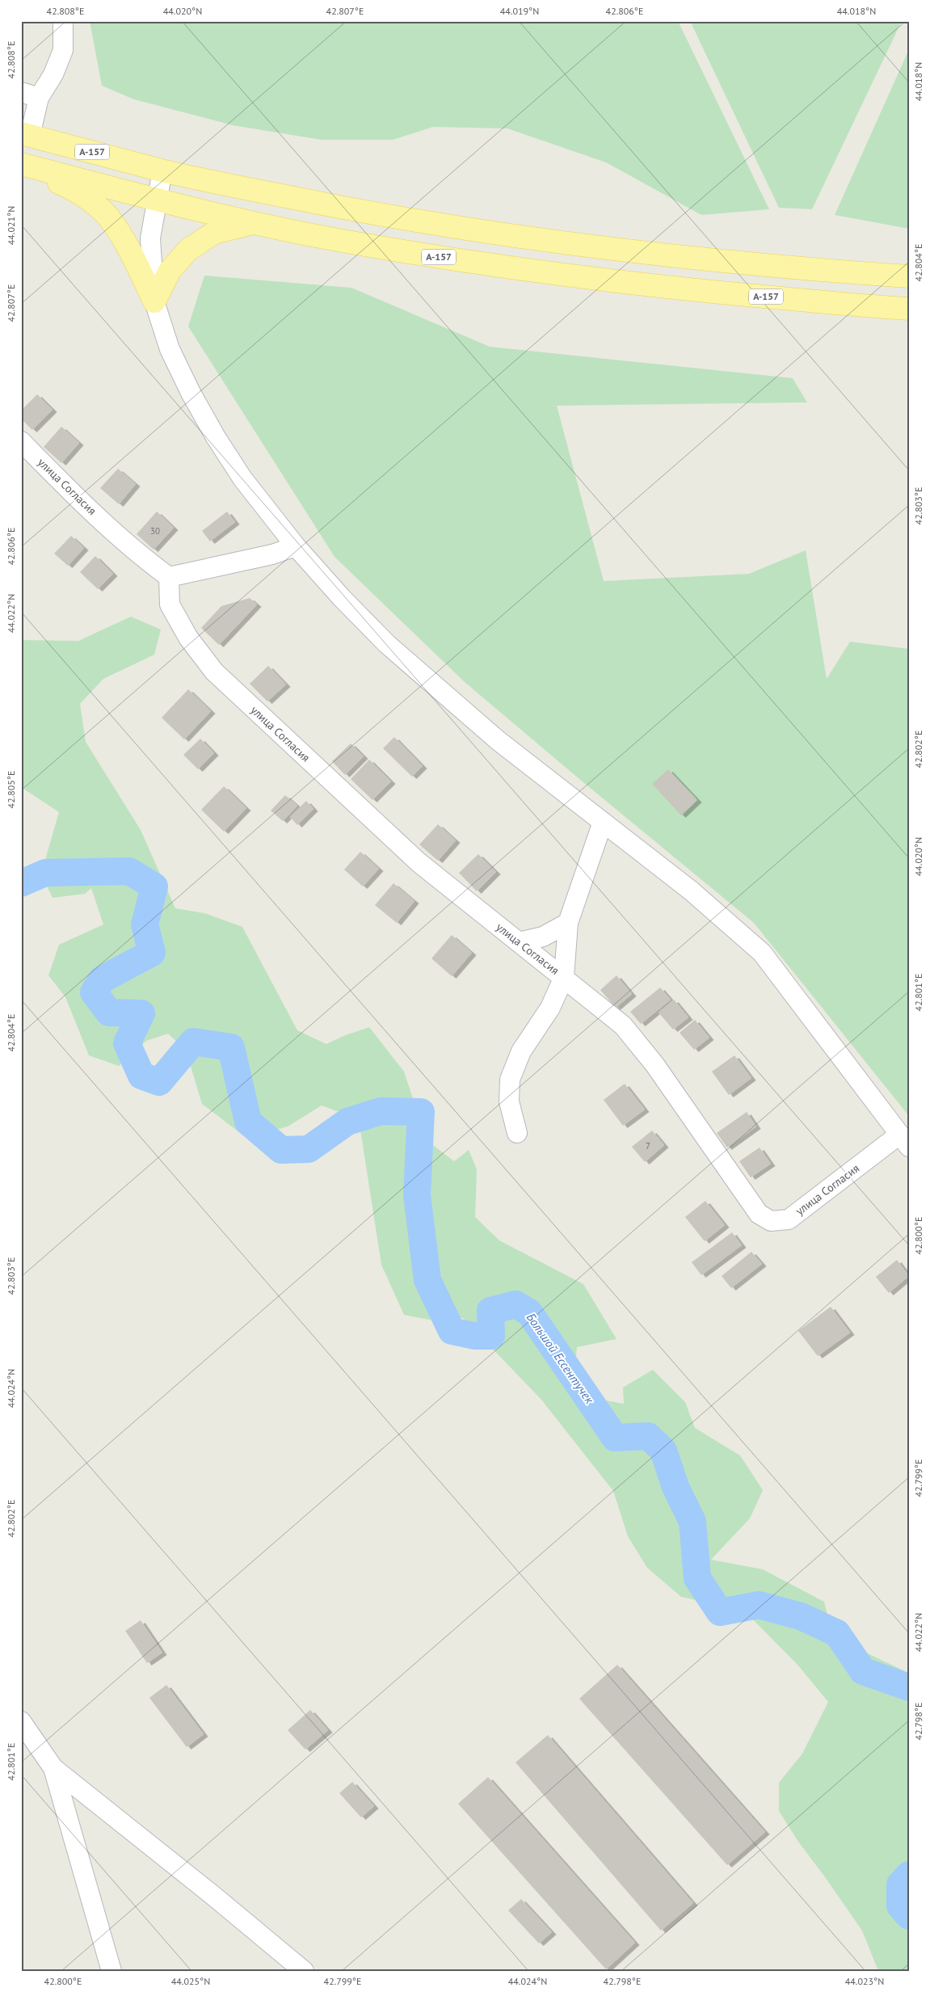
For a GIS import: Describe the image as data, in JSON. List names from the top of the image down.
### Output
{
  "streets": {
    "main road": ["А-157"],
    "street": ["улица Согласия"]
  },
  "water": ["Большой Ессентучек"],
  "house_numbers": ["30", "7"],
  "coordinates": [
    "42.808°E",
    "44.020°N",
    "42.807°E",
    "44.019°N",
    "42.806°E",
    "44.018°N",
    "44.021°N",
    "42.804°E",
    "42.803°E",
    "44.022°N",
    "42.802°E",
    "42.805°E",
    "42.801°E",
    "42.800°E",
    "44.024°N",
    "42.799°E",
    "42.798°E",
    "44.025°N",
    "44.023°N"
  ]
}
